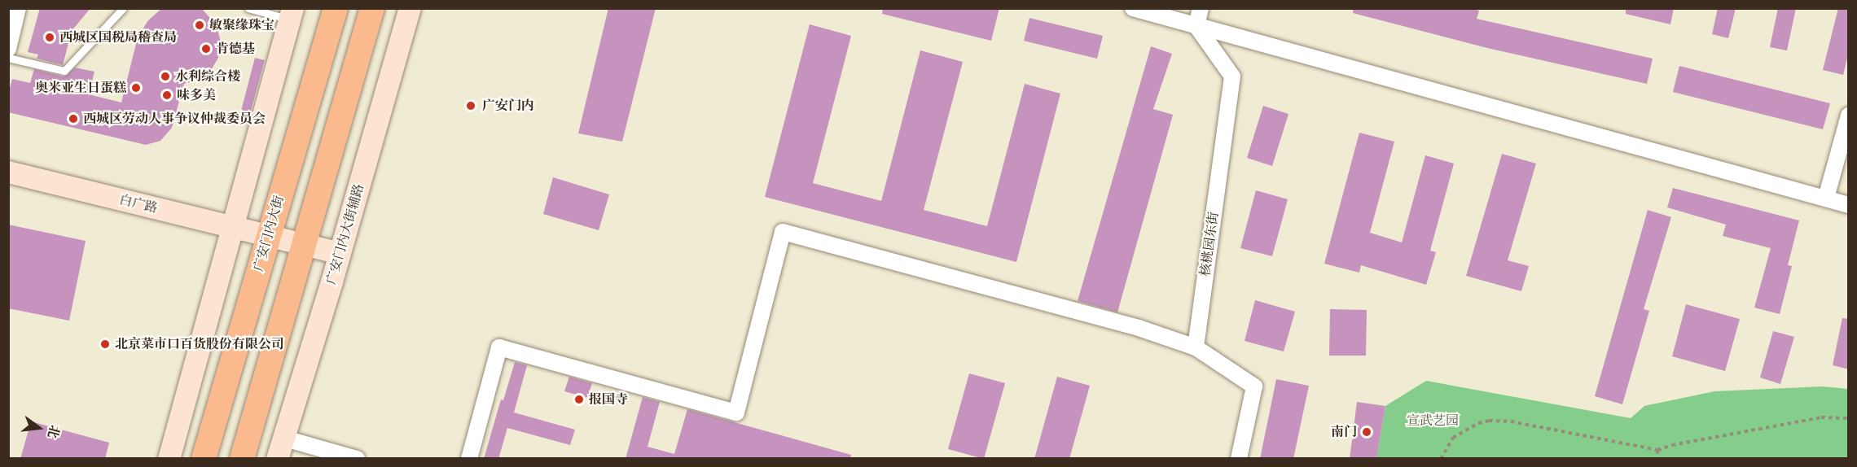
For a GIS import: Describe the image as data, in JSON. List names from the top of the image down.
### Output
{
  "streets": {
    "main road": ["广安门内大街"],
    "street": ["白广路", "广安门内大街辅路", "核桃园东街"]
  },
  "crossings": [
    ["白广路", "广安门内大街"],
    ["白广路", "广安门内大街辅路"]
  ],
  "parks": ["宣武艺园"],
  "places": [
    "敏聚缘珠宝",
    "西城区国税局稽查局",
    "肯德基",
    "水利综合楼",
    "奥米亚生日蛋糕",
    "味多美",
    "广安门内",
    "西城区劳动人事争议仲裁委员会",
    "北京菜市口百货股份有限公司",
    "报国寺",
    "南门"
  ],
  "north": "right"
}
